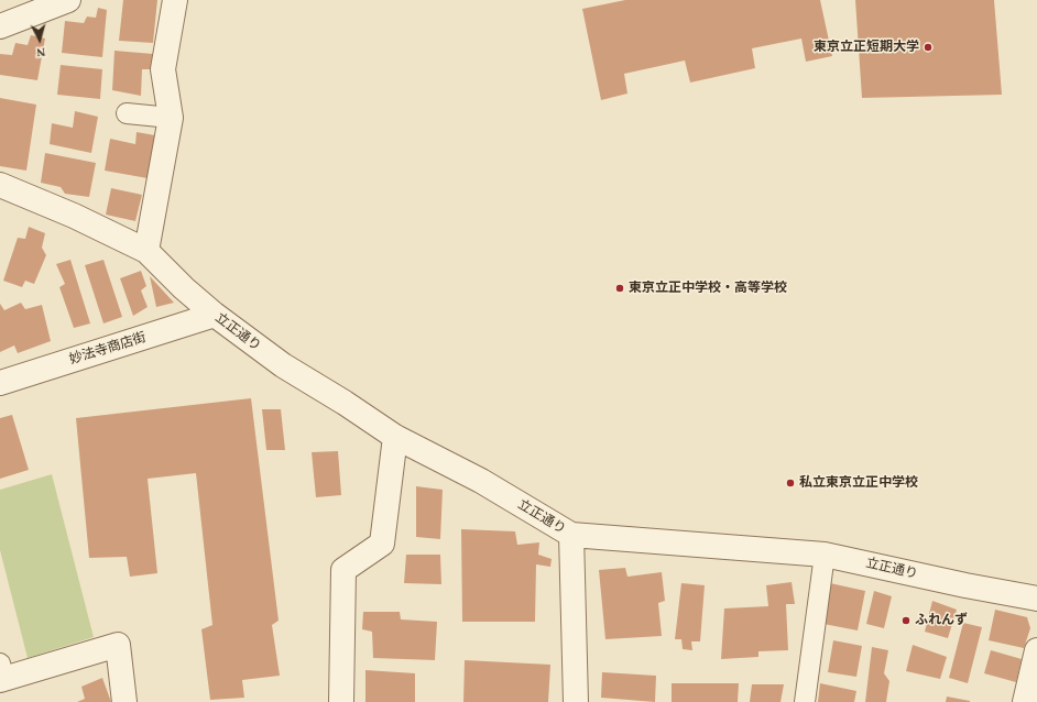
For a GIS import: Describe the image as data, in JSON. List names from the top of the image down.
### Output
{
  "streets": {
    "street": ["立正通り", "妙法寺商店街"]
  },
  "crossings": [
    ["立正通り", "妙法寺商店街"]
  ],
  "places": [
    "東京立正短期大学",
    "東京立正中学校・高等学校",
    "私立東京立正中学校",
    "ふれんず"
  ],
  "north": "bottom"
}
